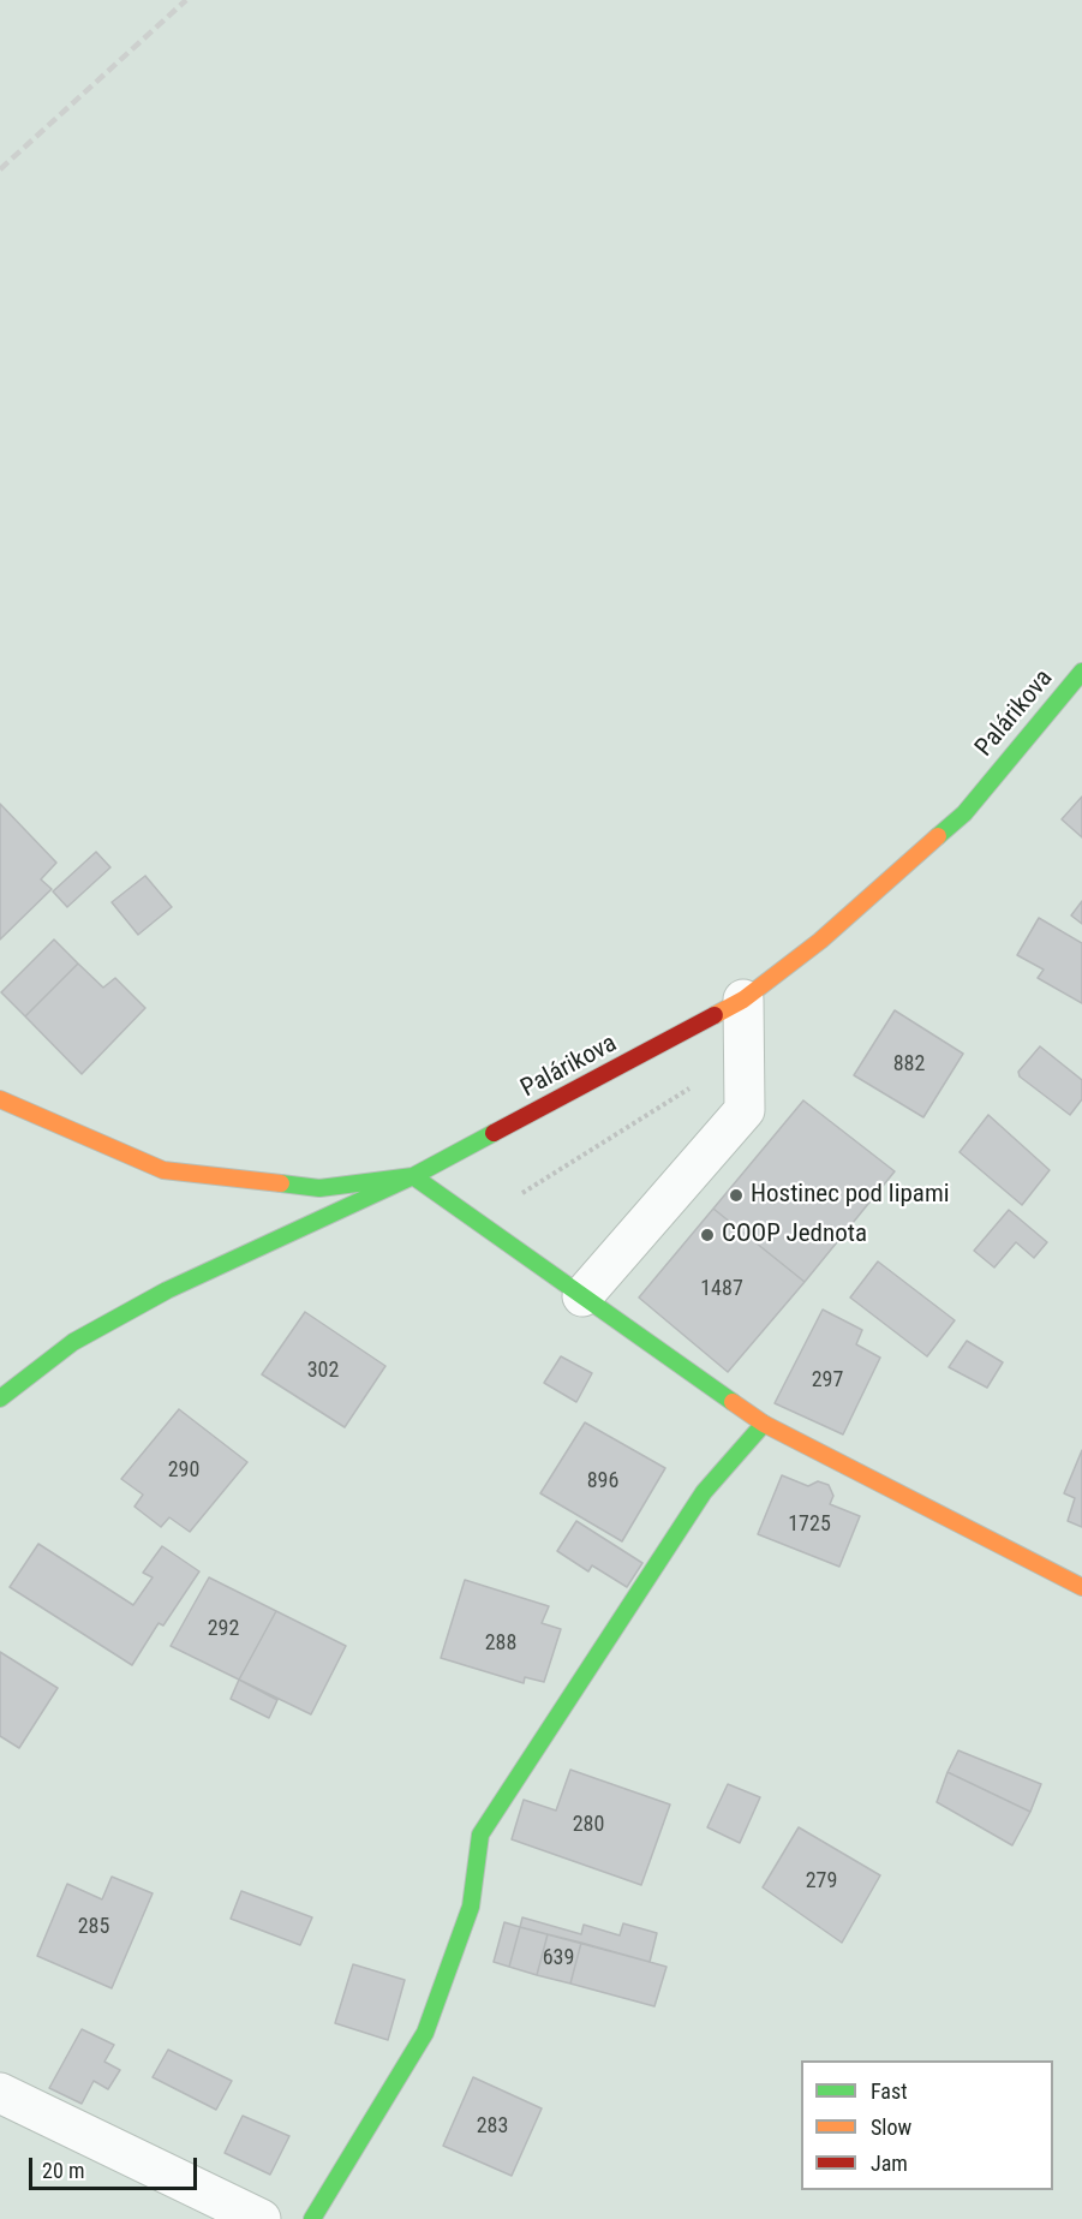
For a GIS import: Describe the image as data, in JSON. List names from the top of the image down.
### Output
{
  "streets": {
    "street": ["Palárikova"]
  },
  "places": ["Hostinec pod lipami", "COOP Jednota"],
  "house_numbers": [
    "882",
    "1487",
    "302",
    "297",
    "290",
    "896",
    "1725",
    "292",
    "288",
    "280",
    "279",
    "285",
    "639",
    "283"
  ],
  "legend": ["Fast", "Slow", "Jam"],
  "scale_bar": "20 m"
}
